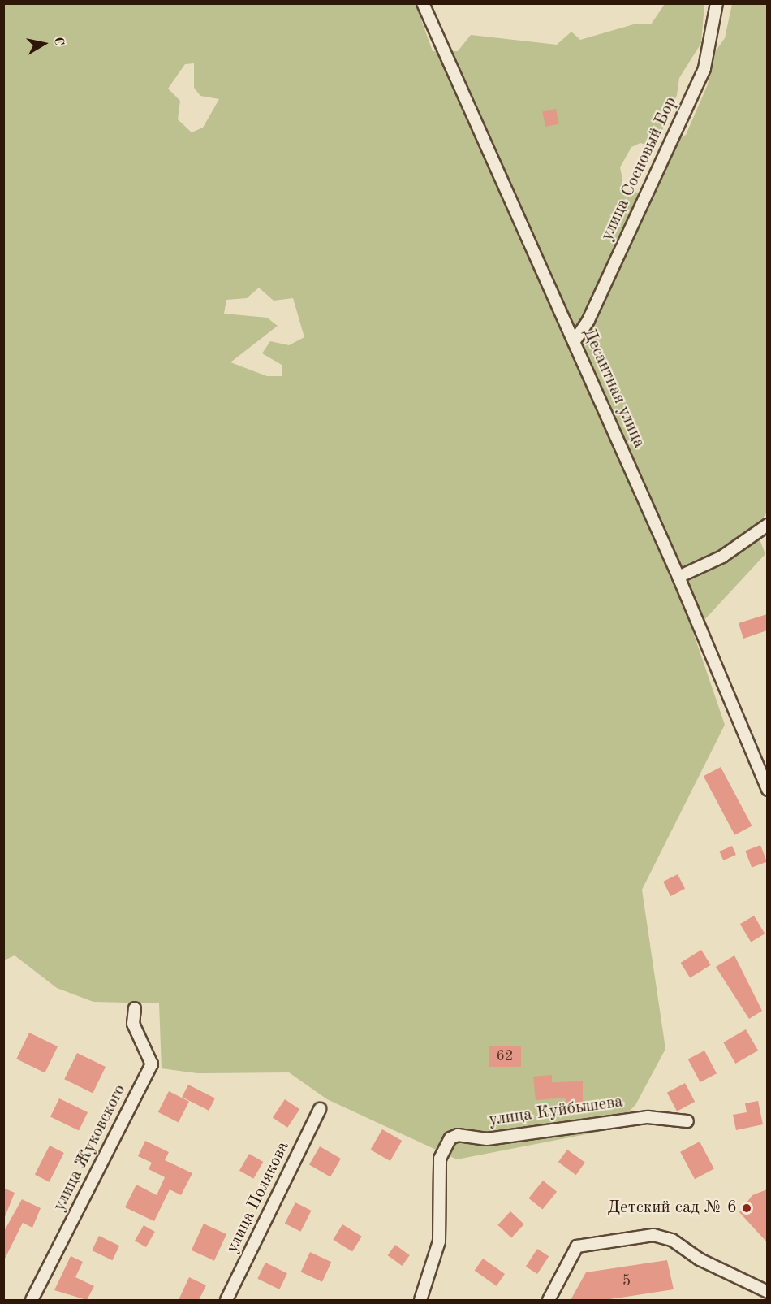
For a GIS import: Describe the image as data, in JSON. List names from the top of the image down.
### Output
{
  "streets": {
    "street": [
      "улица Сосновый Бор",
      "Десантная улица",
      "улица Куйбышева",
      "улица Жуковского",
      "улица Полякова"
    ]
  },
  "crossings": [
    ["улица Сосновый Бор", "Десантная улица"]
  ],
  "places": ["Детский сад № 6"],
  "house_numbers": ["62", "5"],
  "north": "right"
}
